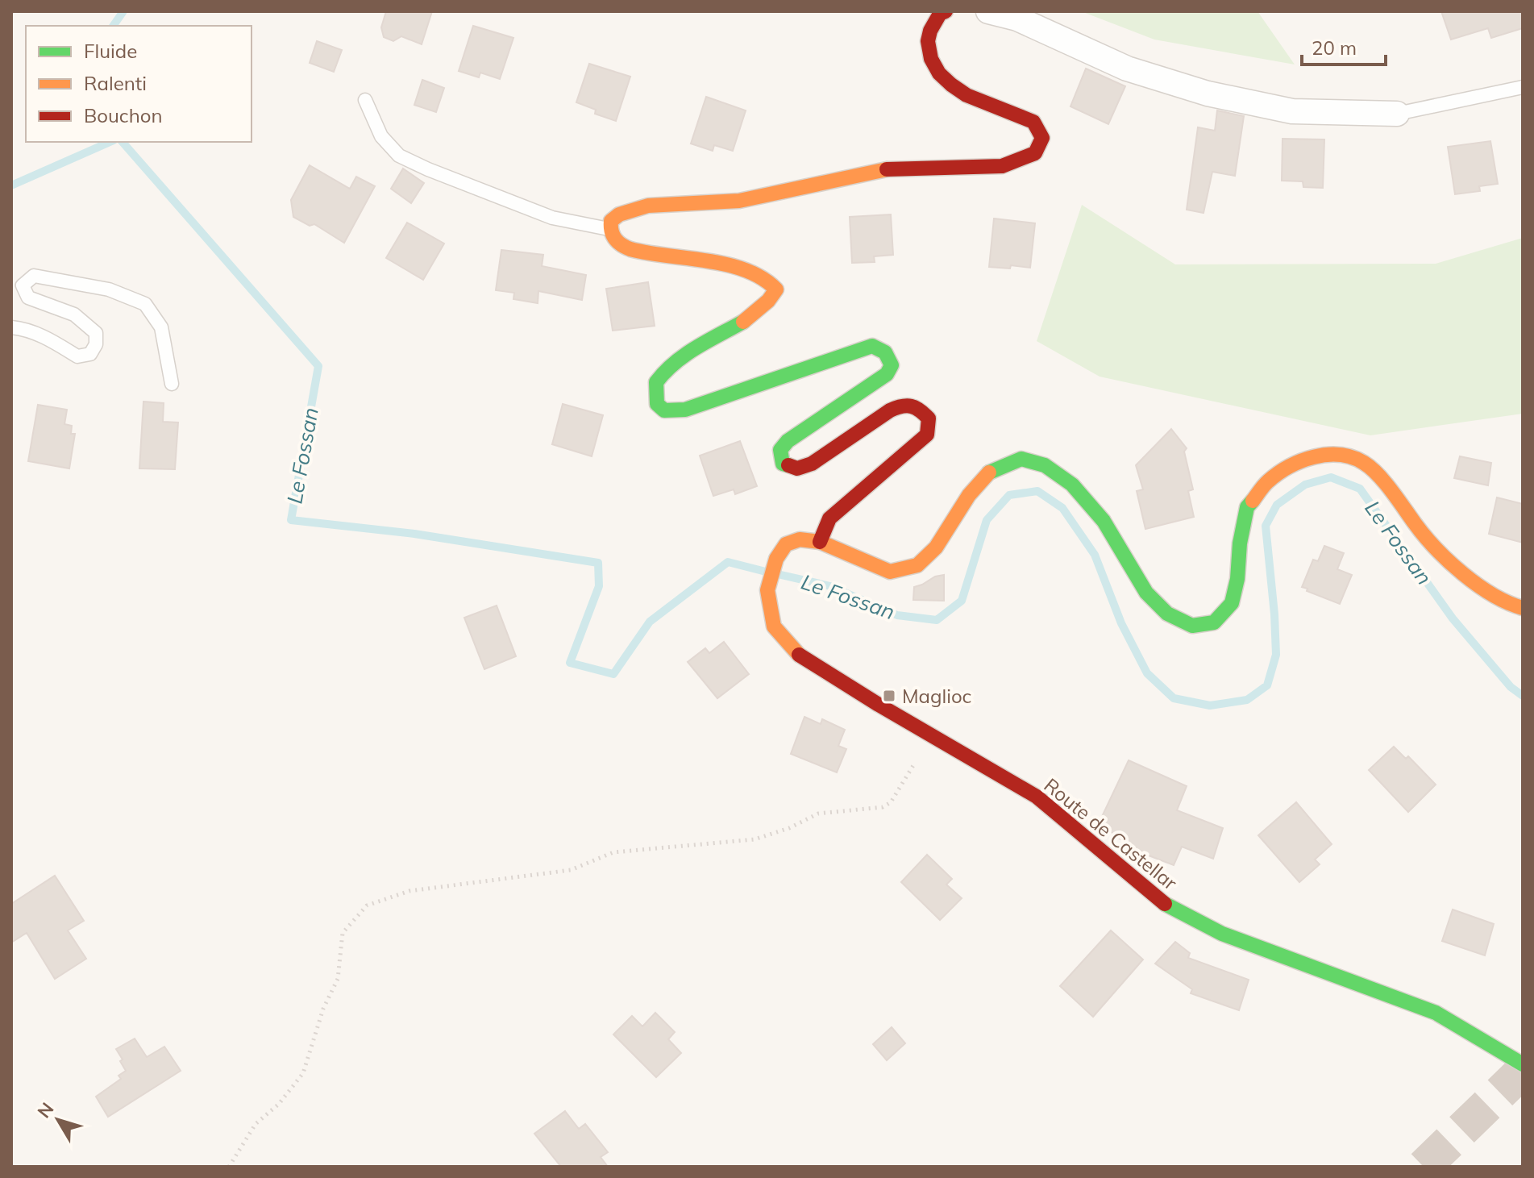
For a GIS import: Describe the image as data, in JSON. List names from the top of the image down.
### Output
{
  "streets": {
    "street": ["Route de Castellar"]
  },
  "water": ["Le Fossan"],
  "places": {
    "transit": ["Maglioc"]
  },
  "legend": ["Fluide", "Ralenti", "Bouchon"],
  "scale_bar": "20 m",
  "north": "top left"
}
